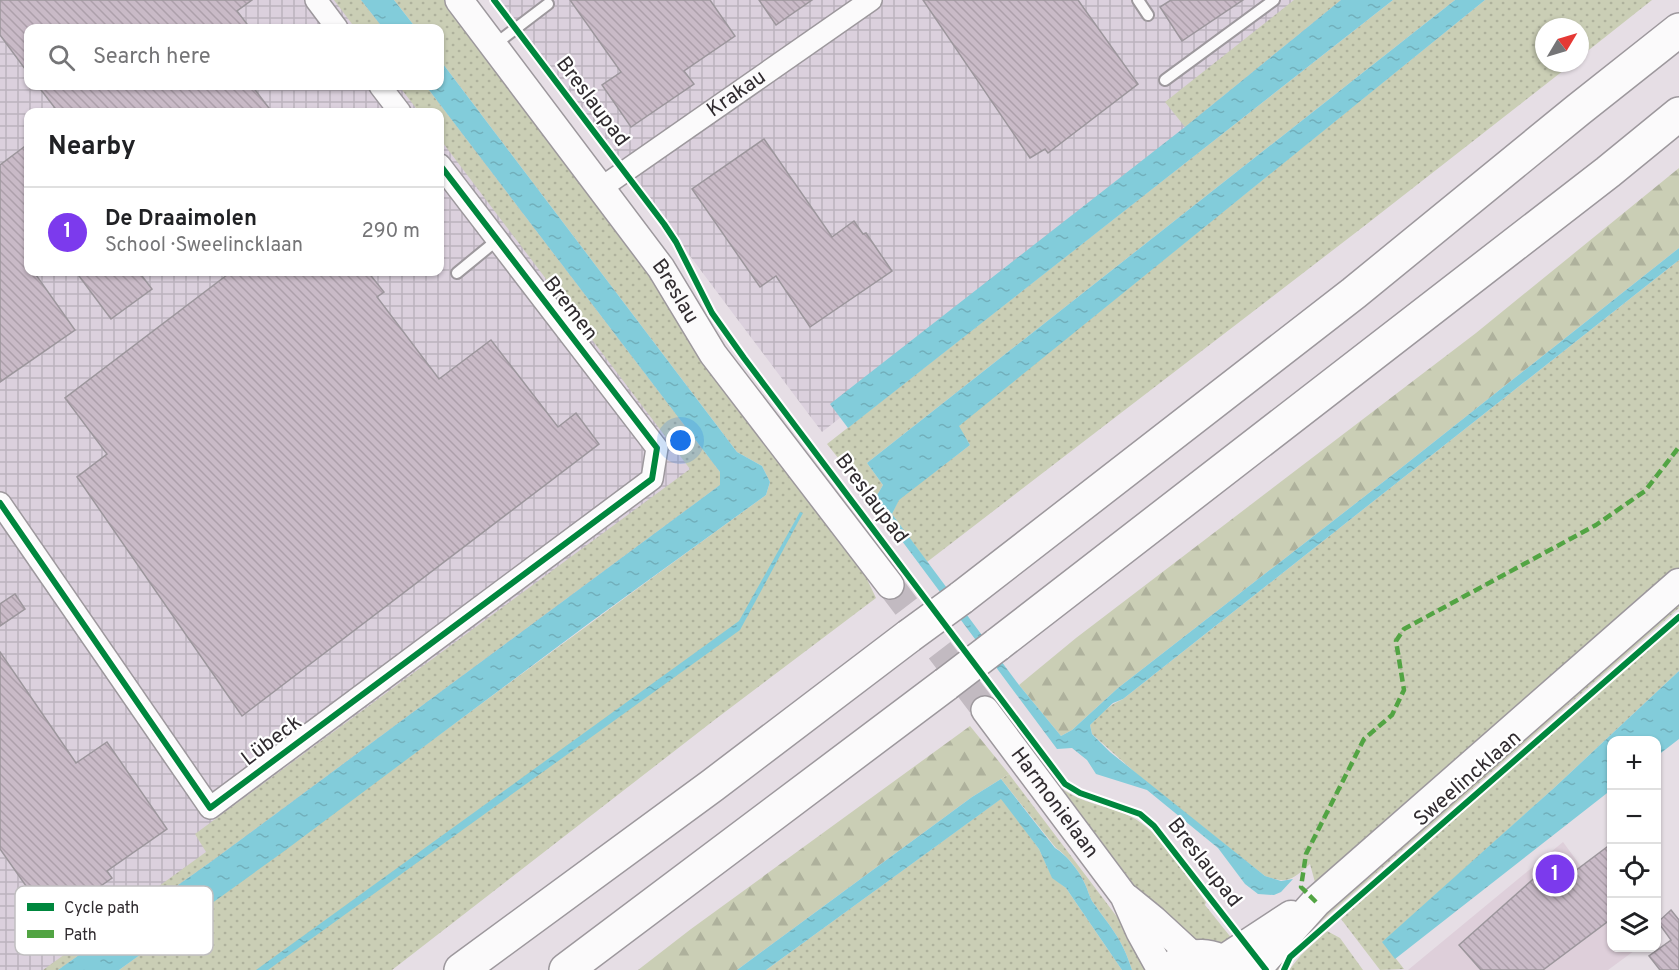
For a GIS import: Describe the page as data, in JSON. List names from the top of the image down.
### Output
{
  "streets": {
    "main road": ["Sweelincklaan"],
    "street": [
      "Krakau",
      "Breslau",
      "Bremen",
      "Lübeck",
      "Harmonielaan"
    ],
    "cycle path": ["Breslaupad"]
  },
  "crossings": [
    ["Krakau", "Breslau"],
    ["Bremen", "Lübeck"]
  ],
  "legend": ["Cycle path", "Path"],
  "north": "top right",
  "page": {
    "search": "Search here",
    "heading": "Nearby",
    "list": [
      {
        "mark": "1",
        "name": "De Draaimolen",
        "note": "School · Sweelincklaan",
        "value": "290 m"
      }
    ],
    "map_buttons": ["+", "−"],
    "pins": "1"
  }
}
